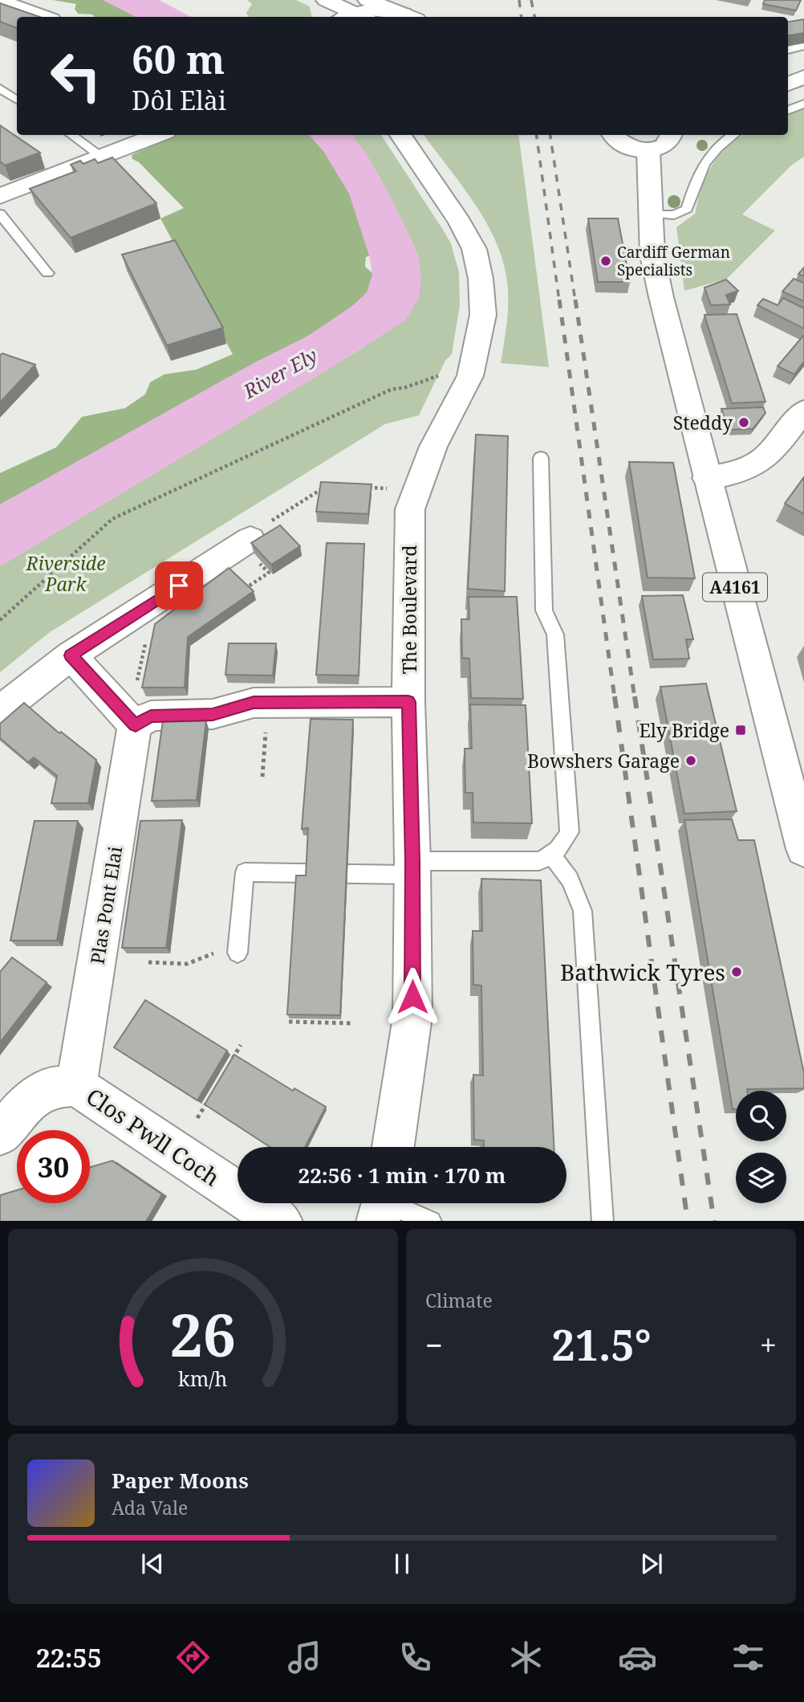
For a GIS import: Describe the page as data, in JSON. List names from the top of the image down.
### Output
{
  "streets": {
    "main road": [
      "A4161",
      "The Boulevard",
      "Plas Pont Elai",
      "Clos Pwll Coch"
    ]
  },
  "crossings": [
    ["Plas Pont Elai", "Clos Pwll Coch"]
  ],
  "water": ["River Ely"],
  "parks": ["Riverside Park"],
  "places": {
    "other": [
      "Cardiff German Specialists",
      "Steddy",
      "Bowshers Garage",
      "Bathwick Tyres"
    ],
    "transit": ["Ely Bridge"]
  },
  "page": {
    "turn": ["60 m", "Dôl Elài"],
    "limit": "30",
    "trip": "22:56 · 1 min · 170 m",
    "tile": "Climate",
    "heat": ["−", "21.5°", "+"],
    "song": ["Paper Moons", "Ada Vale"],
    "tabs": "22:55",
    "gauge": ["26", "km/h"]
  }
}
